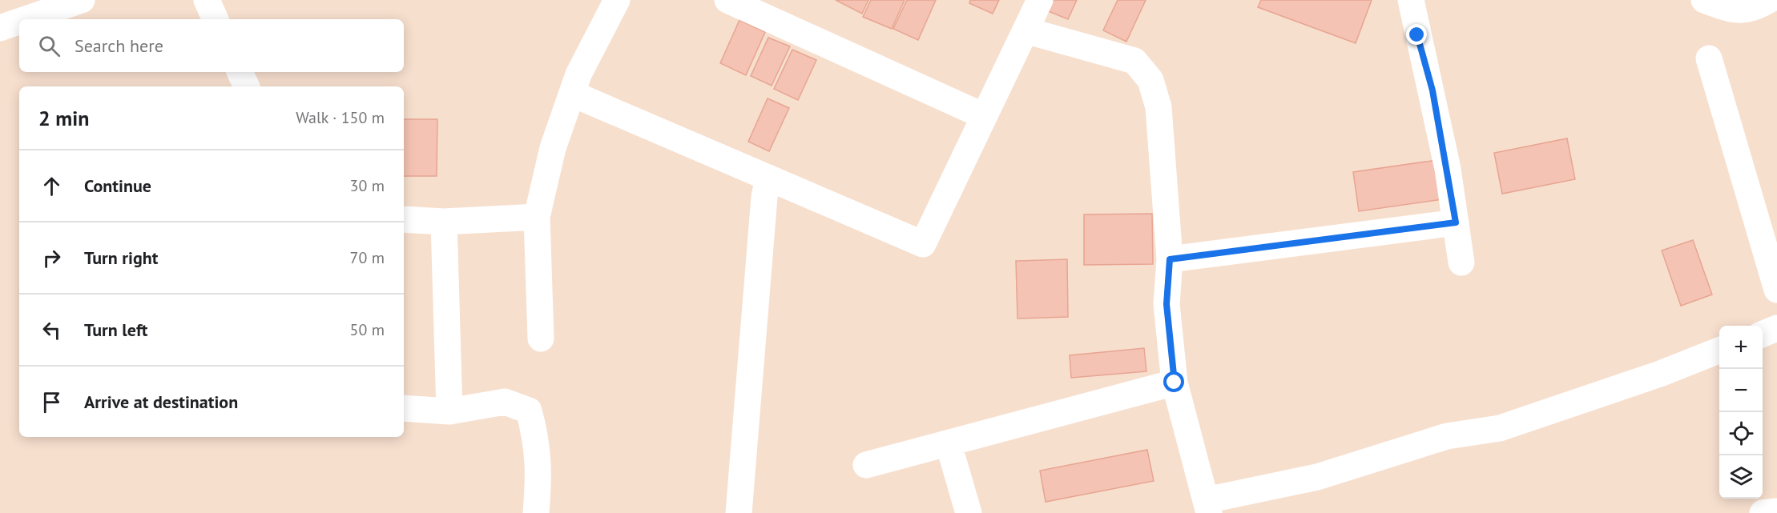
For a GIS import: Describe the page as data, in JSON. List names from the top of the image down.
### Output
{
  "page": {
    "search": "Search here",
    "heading": ["2 min", "Walk · 150 m"],
    "list": [
      ["Continue", "30 m"],
      ["Turn right", "70 m"],
      ["Turn left", "50 m"],
      "Arrive at destination"
    ],
    "map_buttons": ["+", "−"]
  }
}
